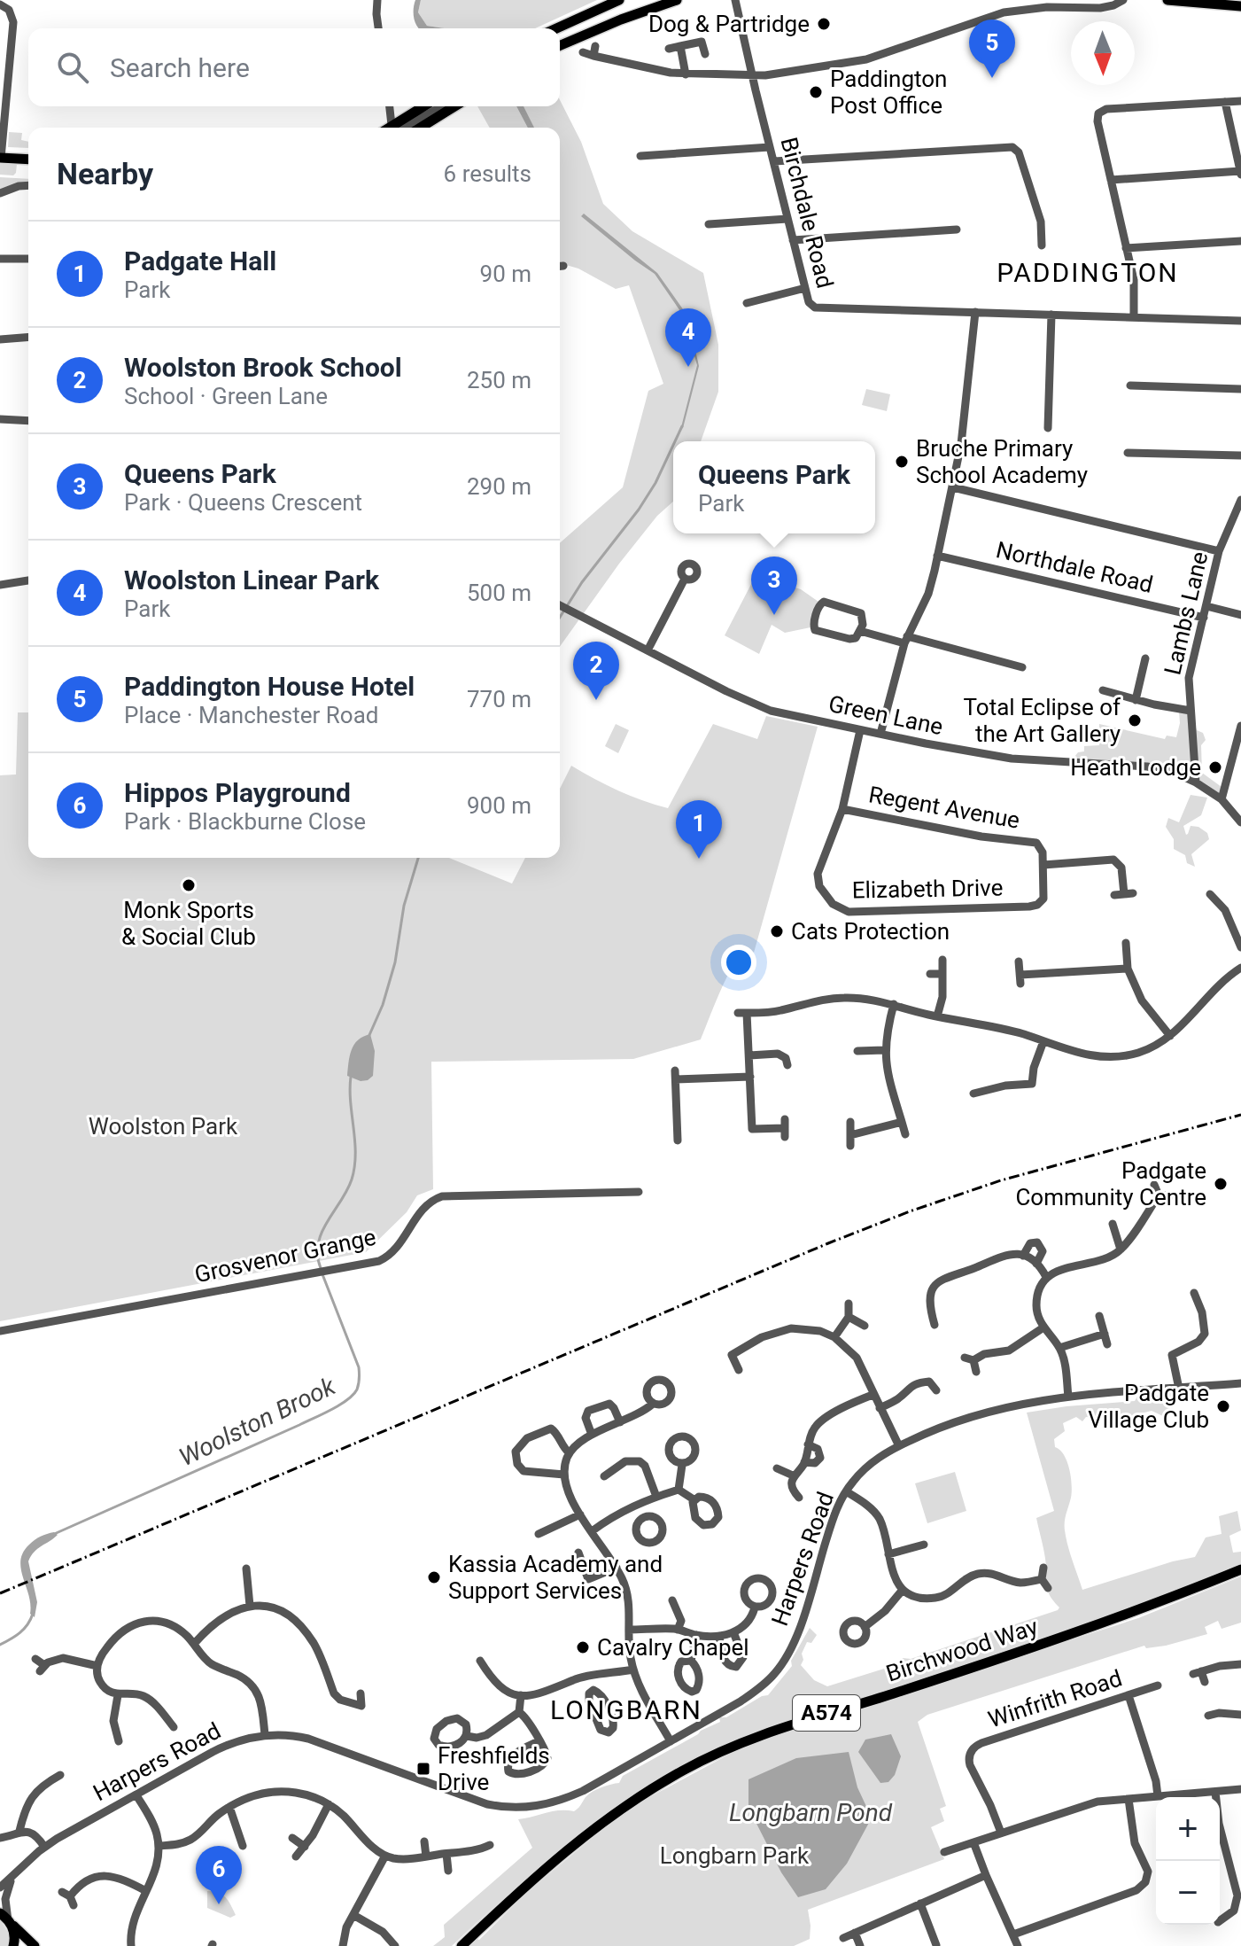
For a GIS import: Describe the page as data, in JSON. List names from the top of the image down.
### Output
{
  "streets": {
    "main road": ["Birchwood Way", "A574"],
    "street": [
      "Birchdale Road",
      "Northdale Road",
      "Lambs Lane",
      "Green Lane",
      "Regent Avenue",
      "Elizabeth Drive",
      "Grosvenor Grange",
      "Harpers Road",
      "Winfrith Road"
    ]
  },
  "crossings": [
    ["Northdale Road", "Lambs Lane"],
    ["Lambs Lane", "Green Lane"],
    ["Green Lane", "Elizabeth Drive"],
    ["Regent Avenue", "Elizabeth Drive"]
  ],
  "districts": ["PADDINGTON", "LONGBARN"],
  "water": ["Woolston Brook", "Longbarn Pond"],
  "parks": ["Woolston Park", "Longbarn Park"],
  "places": {
    "other": [
      "Dog & Partridge",
      "Paddington Post Office",
      "Bruche Primary School Academy",
      "Total Eclipse of the Art Gallery",
      "Heath Lodge",
      "Monk Sports & Social Club",
      "Cats Protection",
      "Padgate Community Centre",
      "Padgate Village Club",
      "Kassia Academy and Support Services",
      "Cavalry Chapel"
    ],
    "transit": ["Freshfields Drive"]
  },
  "north": "bottom",
  "page": {
    "pins": [
      "5",
      "4",
      "3",
      "2",
      "1",
      "6"
    ],
    "search": "Search here",
    "heading": ["Nearby", "6 results"],
    "list": [
      {
        "mark": "1",
        "name": "Padgate Hall",
        "note": "Park",
        "value": "90 m"
      },
      {
        "mark": "2",
        "name": "Woolston Brook School",
        "note": "School · Green Lane",
        "value": "250 m"
      },
      {
        "mark": "3",
        "name": "Queens Park",
        "note": "Park · Queens Crescent",
        "value": "290 m"
      },
      {
        "mark": "4",
        "name": "Woolston Linear Park",
        "note": "Park",
        "value": "500 m"
      },
      {
        "mark": "5",
        "name": "Paddington House Hotel",
        "note": "Place · Manchester Road",
        "value": "770 m"
      },
      {
        "mark": "6",
        "name": "Hippos Playground",
        "note": "Park · Blackburne Close",
        "value": "900 m"
      }
    ],
    "popup": ["Queens Park", "Park"],
    "map_buttons": ["+", "−"]
  }
}
